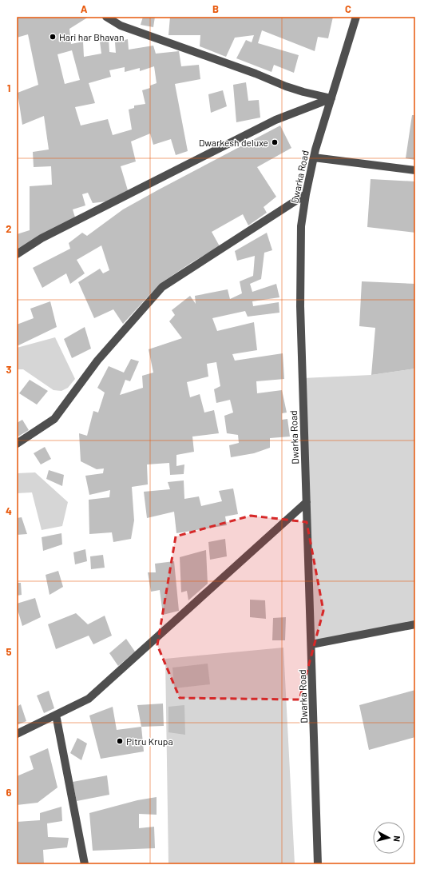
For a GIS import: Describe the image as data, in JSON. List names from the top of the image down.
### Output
{
  "streets": {
    "street": ["Dwarka Road"]
  },
  "places": ["Hari har Bhavan", "Dwarkesh deluxe", "Pitru Krupa"],
  "north": "right",
  "grid": {
    "columns": ["A", "B", "C"],
    "rows": [
      "1",
      "2",
      "3",
      "4",
      "5",
      "6"
    ]
  }
}
